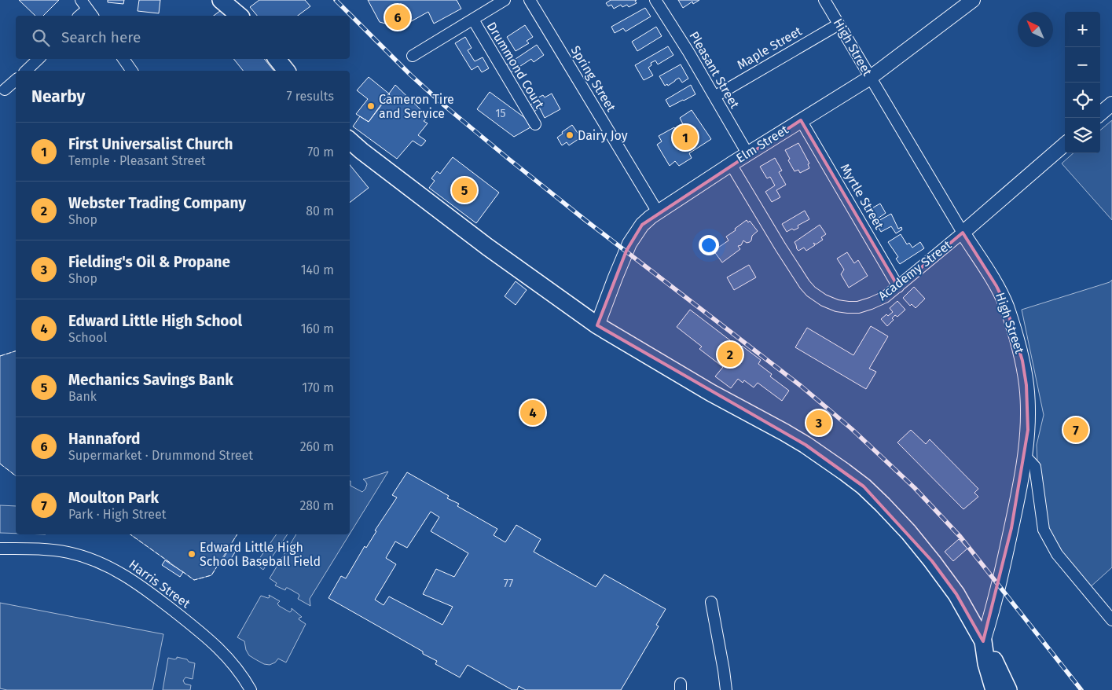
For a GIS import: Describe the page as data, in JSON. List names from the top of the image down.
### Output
{
  "streets": {
    "main road": ["High Street", "Elm Street", "Academy Street"],
    "street": [
      "Maple Street",
      "Drummond Court",
      "Pleasant Street",
      "Spring Street",
      "Myrtle Street",
      "Harris Street"
    ]
  },
  "crossings": [
    ["High Street", "Maple Street"],
    ["High Street", "Elm Street"],
    ["High Street", "Academy Street"],
    ["Maple Street", "Pleasant Street"],
    ["Pleasant Street", "Elm Street"],
    ["Spring Street", "Elm Street"],
    ["Elm Street", "Myrtle Street"],
    ["Elm Street", "Academy Street"],
    ["Myrtle Street", "Academy Street"]
  ],
  "places": ["Cameron Tire and Service", "Dairy Joy", "Edward Little High School Baseball Field"],
  "house_numbers": ["15", "77"],
  "north": "top left",
  "page": {
    "pins": [
      "6",
      "1",
      "5",
      "2",
      "4",
      "3",
      "7"
    ],
    "map_buttons": ["+", "−"],
    "search": "Search here",
    "heading": ["Nearby", "7 results"],
    "list": [
      {
        "mark": "1",
        "name": "First Universalist Church",
        "note": "Temple · Pleasant Street",
        "value": "70 m"
      },
      {
        "mark": "2",
        "name": "Webster Trading Company",
        "note": "Shop",
        "value": "80 m"
      },
      {
        "mark": "3",
        "name": "Fielding's Oil & Propane",
        "note": "Shop",
        "value": "140 m"
      },
      {
        "mark": "4",
        "name": "Edward Little High School",
        "note": "School",
        "value": "160 m"
      },
      {
        "mark": "5",
        "name": "Mechanics Savings Bank",
        "note": "Bank",
        "value": "170 m"
      },
      {
        "mark": "6",
        "name": "Hannaford",
        "note": "Supermarket · Drummond Street",
        "value": "260 m"
      },
      {
        "mark": "7",
        "name": "Moulton Park",
        "note": "Park · High Street",
        "value": "280 m"
      }
    ]
  }
}
